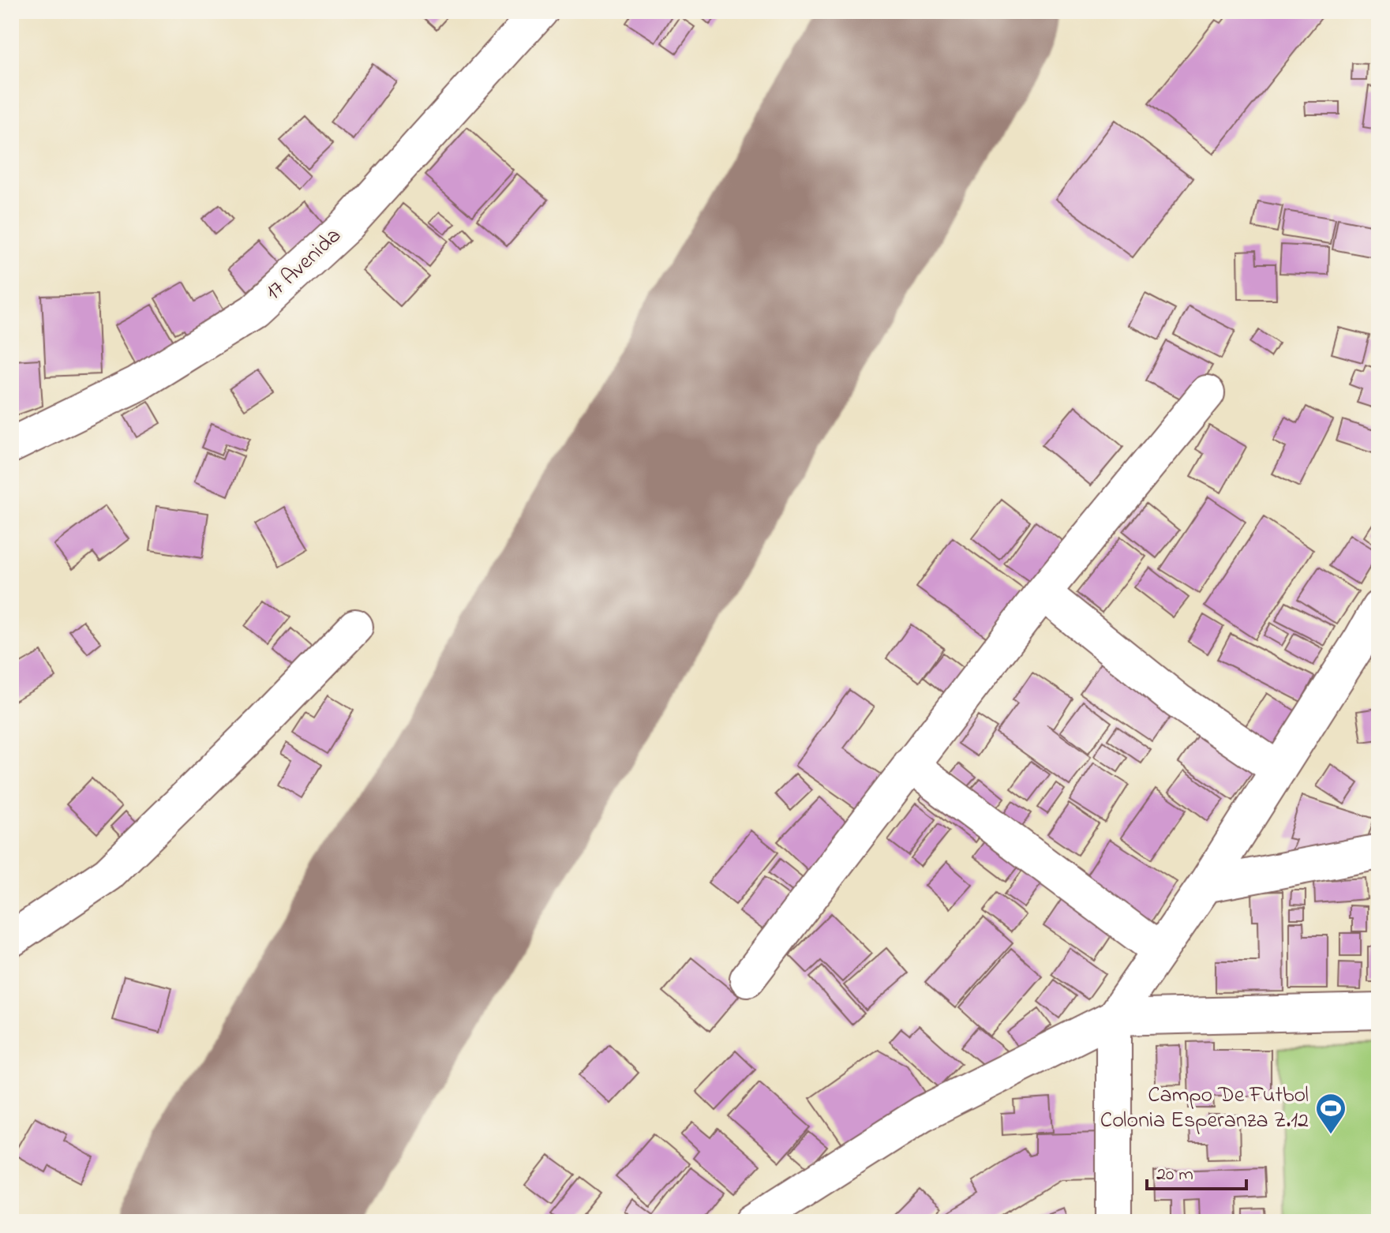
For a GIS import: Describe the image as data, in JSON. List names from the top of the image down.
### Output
{
  "streets": {
    "street": ["17 Avenida"]
  },
  "places": {
    "sports": ["Campo De Futbol Colonia Esperanza Z.12"]
  },
  "scale_bar": "20 m"
}
